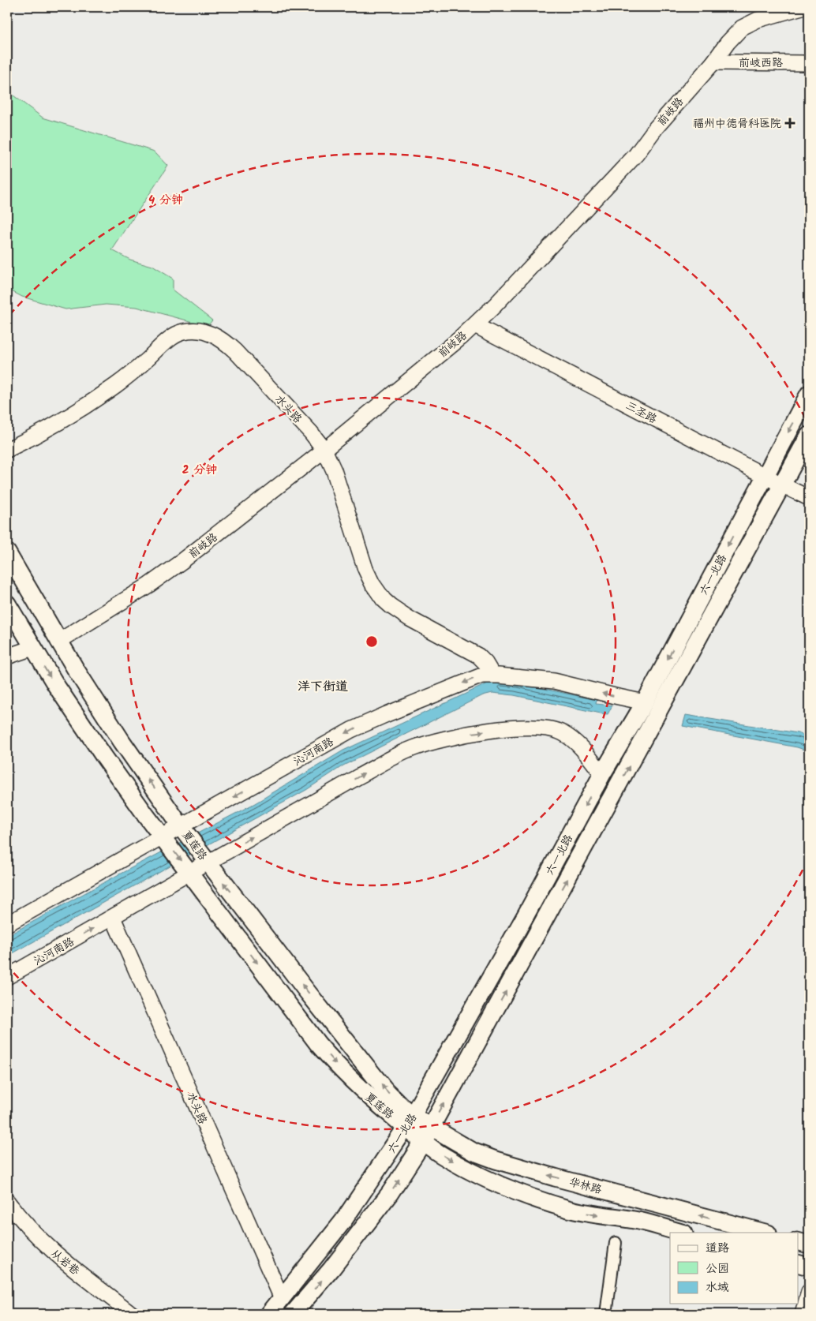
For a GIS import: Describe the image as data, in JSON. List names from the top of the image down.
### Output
{
  "streets": {
    "main road": ["六一北路", "夏莲路", "华林路"],
    "street": [
      "前岐西路",
      "前岐路",
      "水头路",
      "三圣路",
      "沁河南路",
      "从岩巷"
    ]
  },
  "crossings": [
    ["前岐西路", "前岐路"],
    ["前岐路", "水头路"],
    ["前岐路", "三圣路"],
    ["前岐路", "夏莲路"],
    ["水头路", "六一北路"],
    ["水头路", "沁河南路"],
    ["三圣路", "六一北路"],
    ["六一北路", "沁河南路"],
    ["六一北路", "夏莲路"],
    ["六一北路", "华林路"],
    ["沁河南路", "夏莲路"],
    ["夏莲路", "华林路"]
  ],
  "districts": ["洋下街道"],
  "places": {
    "health": ["福州中德骨科医院"]
  },
  "legend": ["道路", "公园", "水域"],
  "rings": ["4 分钟", "2 分钟"]
}
